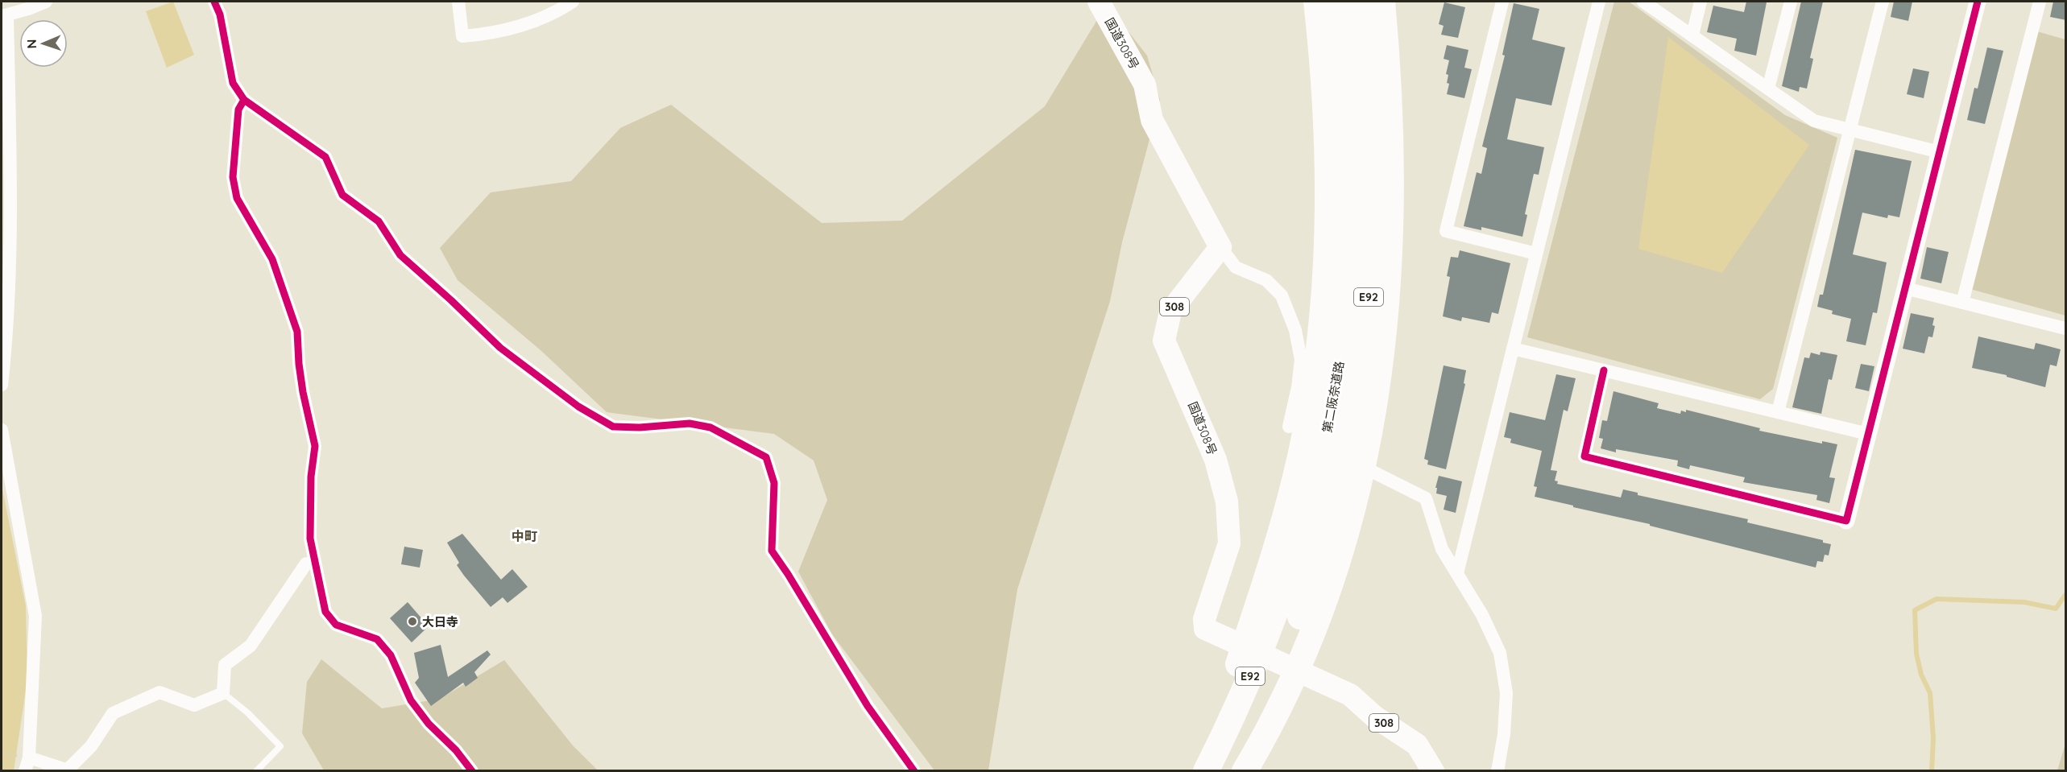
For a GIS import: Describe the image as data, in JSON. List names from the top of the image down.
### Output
{
  "streets": {
    "highway": [
      "国道308号",
      "E92",
      "308",
      "第二阪奈道路"
    ]
  },
  "districts": ["中町"],
  "places": ["大日寺"],
  "north": "left"
}
